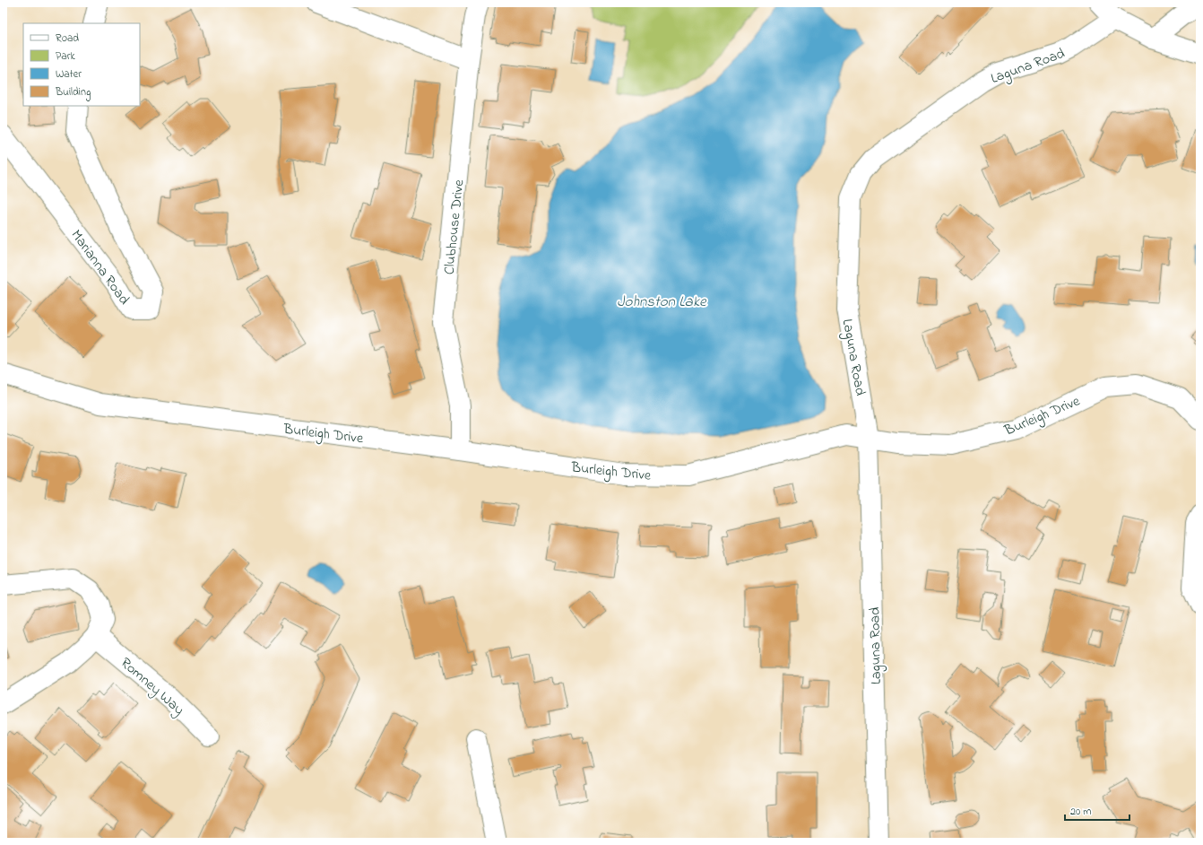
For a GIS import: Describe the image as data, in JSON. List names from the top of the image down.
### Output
{
  "streets": {
    "street": [
      "Laguna Road",
      "Clubhouse Drive",
      "Marianna Road",
      "Burleigh Drive",
      "Romney Way"
    ]
  },
  "crossings": [
    ["Laguna Road", "Burleigh Drive"],
    ["Clubhouse Drive", "Burleigh Drive"]
  ],
  "water": ["Johnston Lake"],
  "legend": [
    "Road",
    "Park",
    "Water",
    "Building"
  ],
  "scale_bar": "20 m"
}
